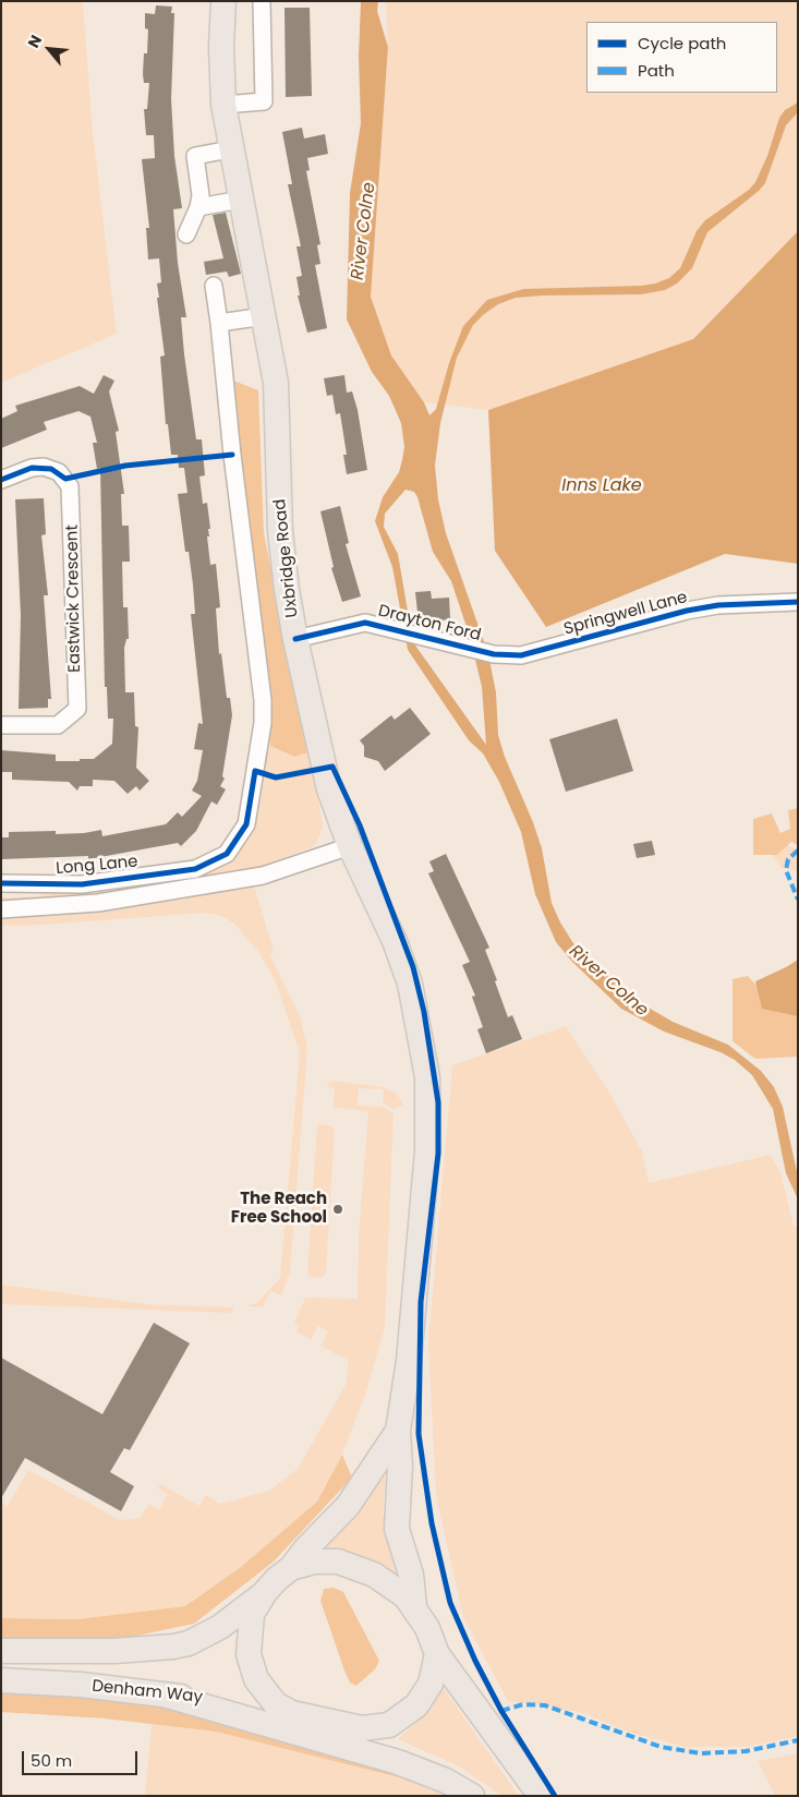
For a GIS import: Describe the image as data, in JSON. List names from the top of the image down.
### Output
{
  "streets": {
    "main road": ["Uxbridge Road", "Denham Way"],
    "street": [
      "Eastwick Crescent",
      "Springwell Lane",
      "Drayton Ford",
      "Long Lane"
    ]
  },
  "crossings": [
    ["Uxbridge Road", "Drayton Ford"],
    ["Uxbridge Road", "Long Lane"],
    ["Uxbridge Road", "Denham Way"],
    ["Springwell Lane", "Drayton Ford"]
  ],
  "water": ["River Colne", "Inns Lake"],
  "places": ["The Reach Free School"],
  "legend": ["Cycle path", "Path"],
  "scale_bar": "50 m",
  "north": "top left"
}
